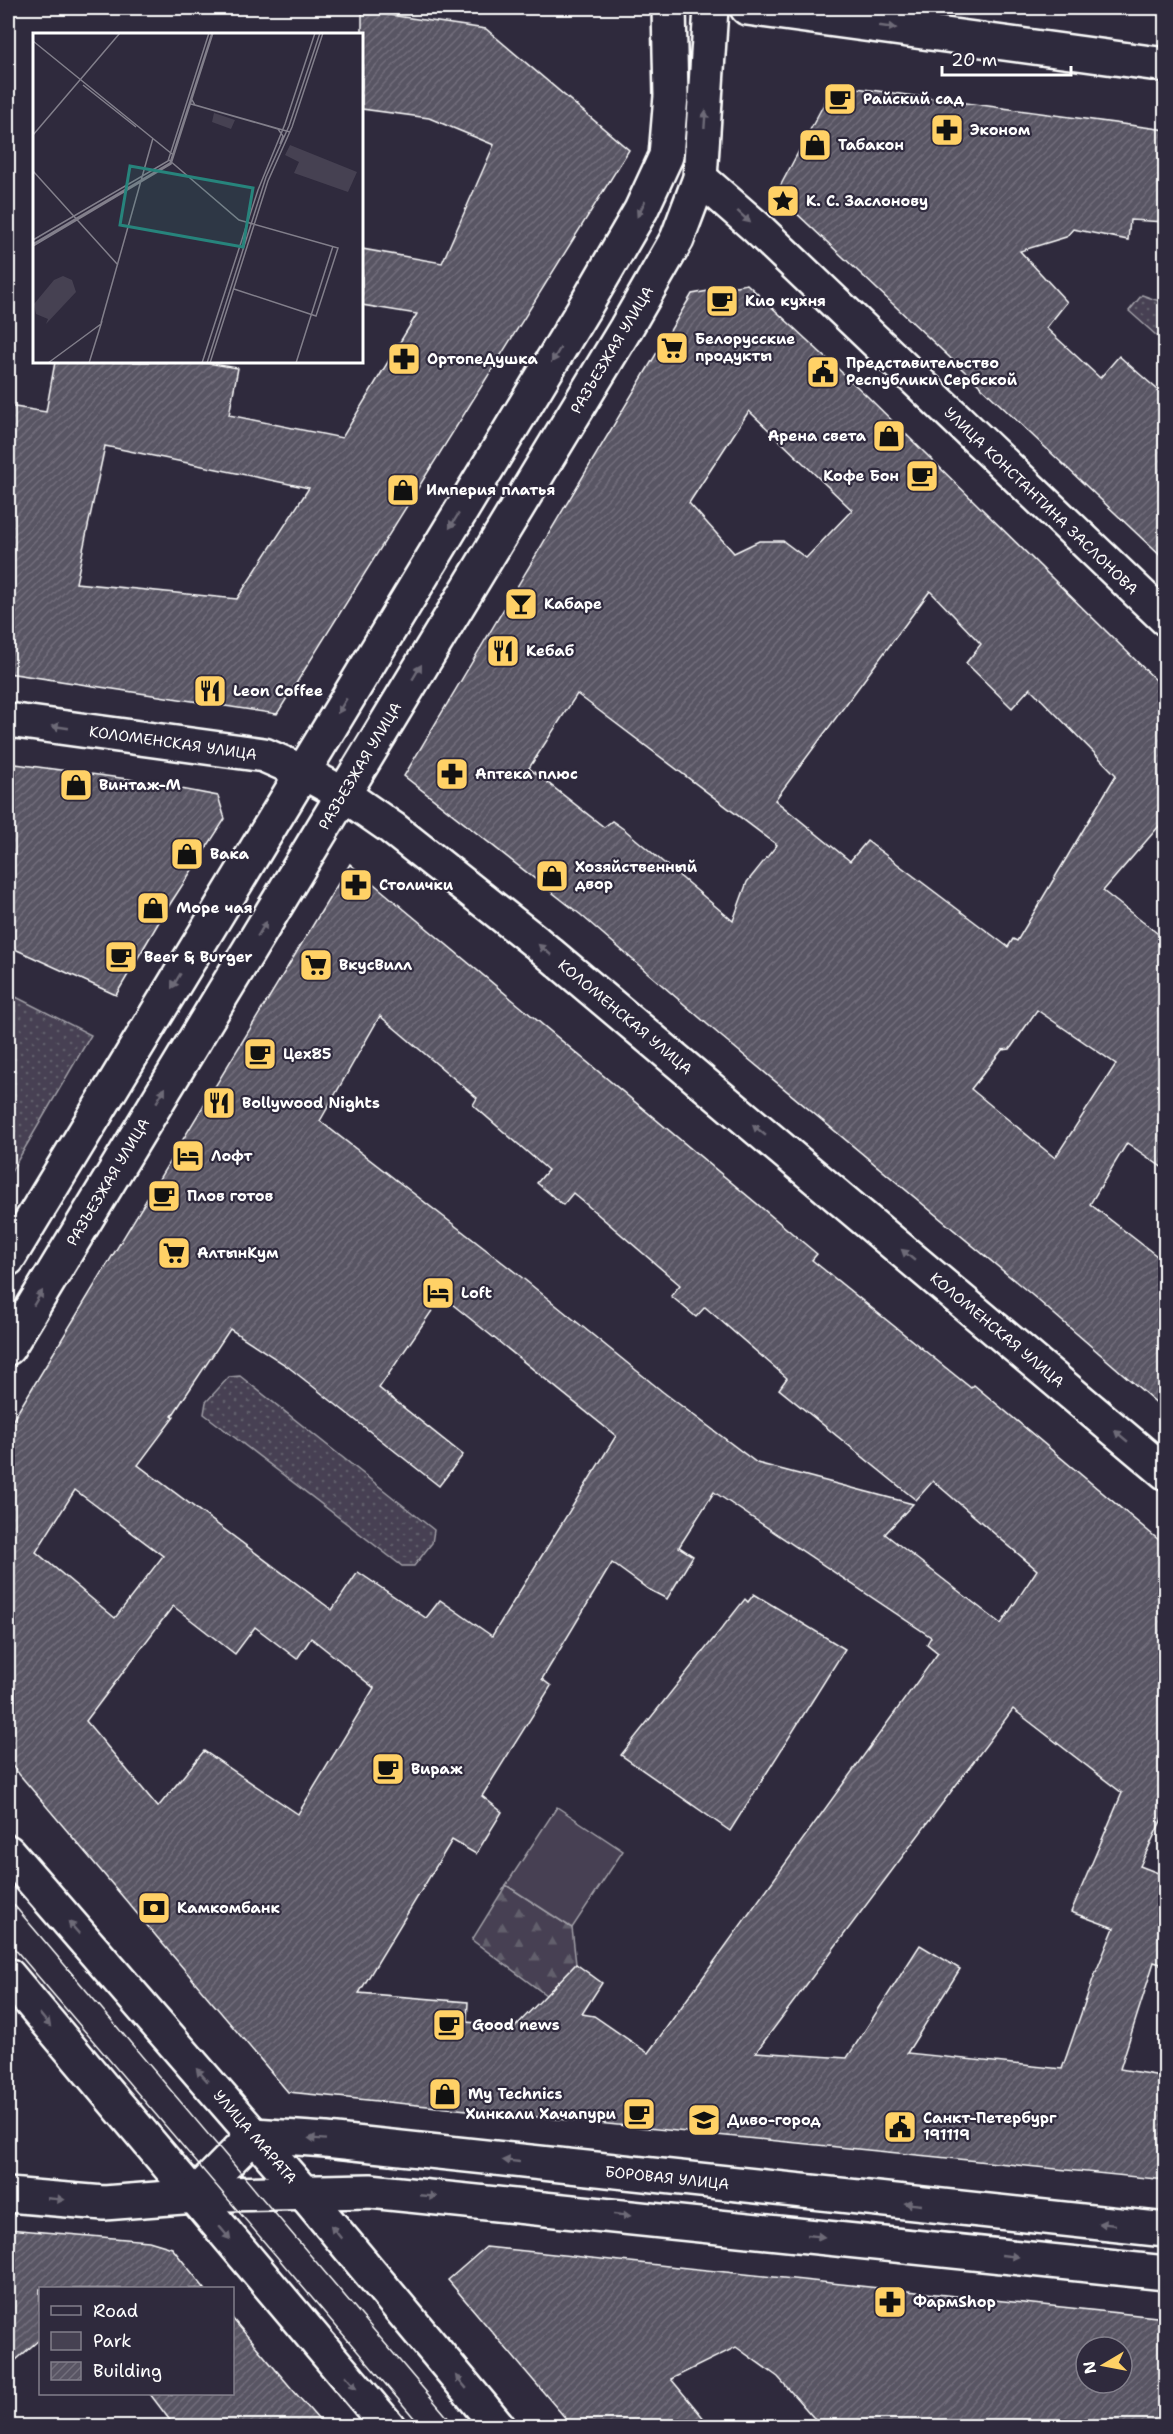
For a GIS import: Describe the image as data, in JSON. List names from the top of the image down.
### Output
{
  "streets": {
    "street": [
      "РАЗЪЕЗЖАЯ УЛИЦА",
      "УЛИЦА КОНСТАНТИНА ЗАСЛОНОВА",
      "КОЛОМЕНСКАЯ УЛИЦА",
      "УЛИЦА МАРАТА",
      "БОРОВАЯ УЛИЦА"
    ]
  },
  "crossings": [
    ["РАЗЪЕЗЖАЯ УЛИЦА", "УЛИЦА КОНСТАНТИНА ЗАСЛОНОВА"],
    ["РАЗЪЕЗЖАЯ УЛИЦА", "КОЛОМЕНСКАЯ УЛИЦА"],
    ["УЛИЦА МАРАТА", "БОРОВАЯ УЛИЦА"]
  ],
  "one_way": ["УЛИЦА КОНСТАНТИНА ЗАСЛОНОВА", "КОЛОМЕНСКАЯ УЛИЦА"],
  "places": {
    "cafe": [
      "Райский сад",
      "Кио кухня",
      "Кофе Бон",
      "Beer & Burger",
      "Цех85",
      "Плов готов",
      "Вираж",
      "Good news",
      "Хинкали Хачапури"
    ],
    "pharmacy": [
      "Эконом",
      "ОртопеДушка",
      "Аптека плюс",
      "Столички",
      "ФармShop"
    ],
    "shop": [
      "Табакон",
      "Арена света",
      "Империя платья",
      "Винтаж-М",
      "Вака",
      "Хозяйственный двор",
      "Море чая",
      "My Technics"
    ],
    "place": ["К. С. Заслонову"],
    "supermarket": ["Белорусские продукты", "ВкусВилл", "АлтынКум"],
    "public building": ["Представительство Республики Сербской", "Санкт-Петербург 191119"],
    "bar": ["Кабаре"],
    "restaurant": ["Кебаб", "Leon Coffee", "Bollywood Nights"],
    "hotel": ["Лофт", "Loft"],
    "bank": ["Камкомбанк"],
    "school or university": ["Диво-город"]
  },
  "legend": ["Road", "Park", "Building"],
  "scale_bar": "20 m",
  "north": "left"
}
